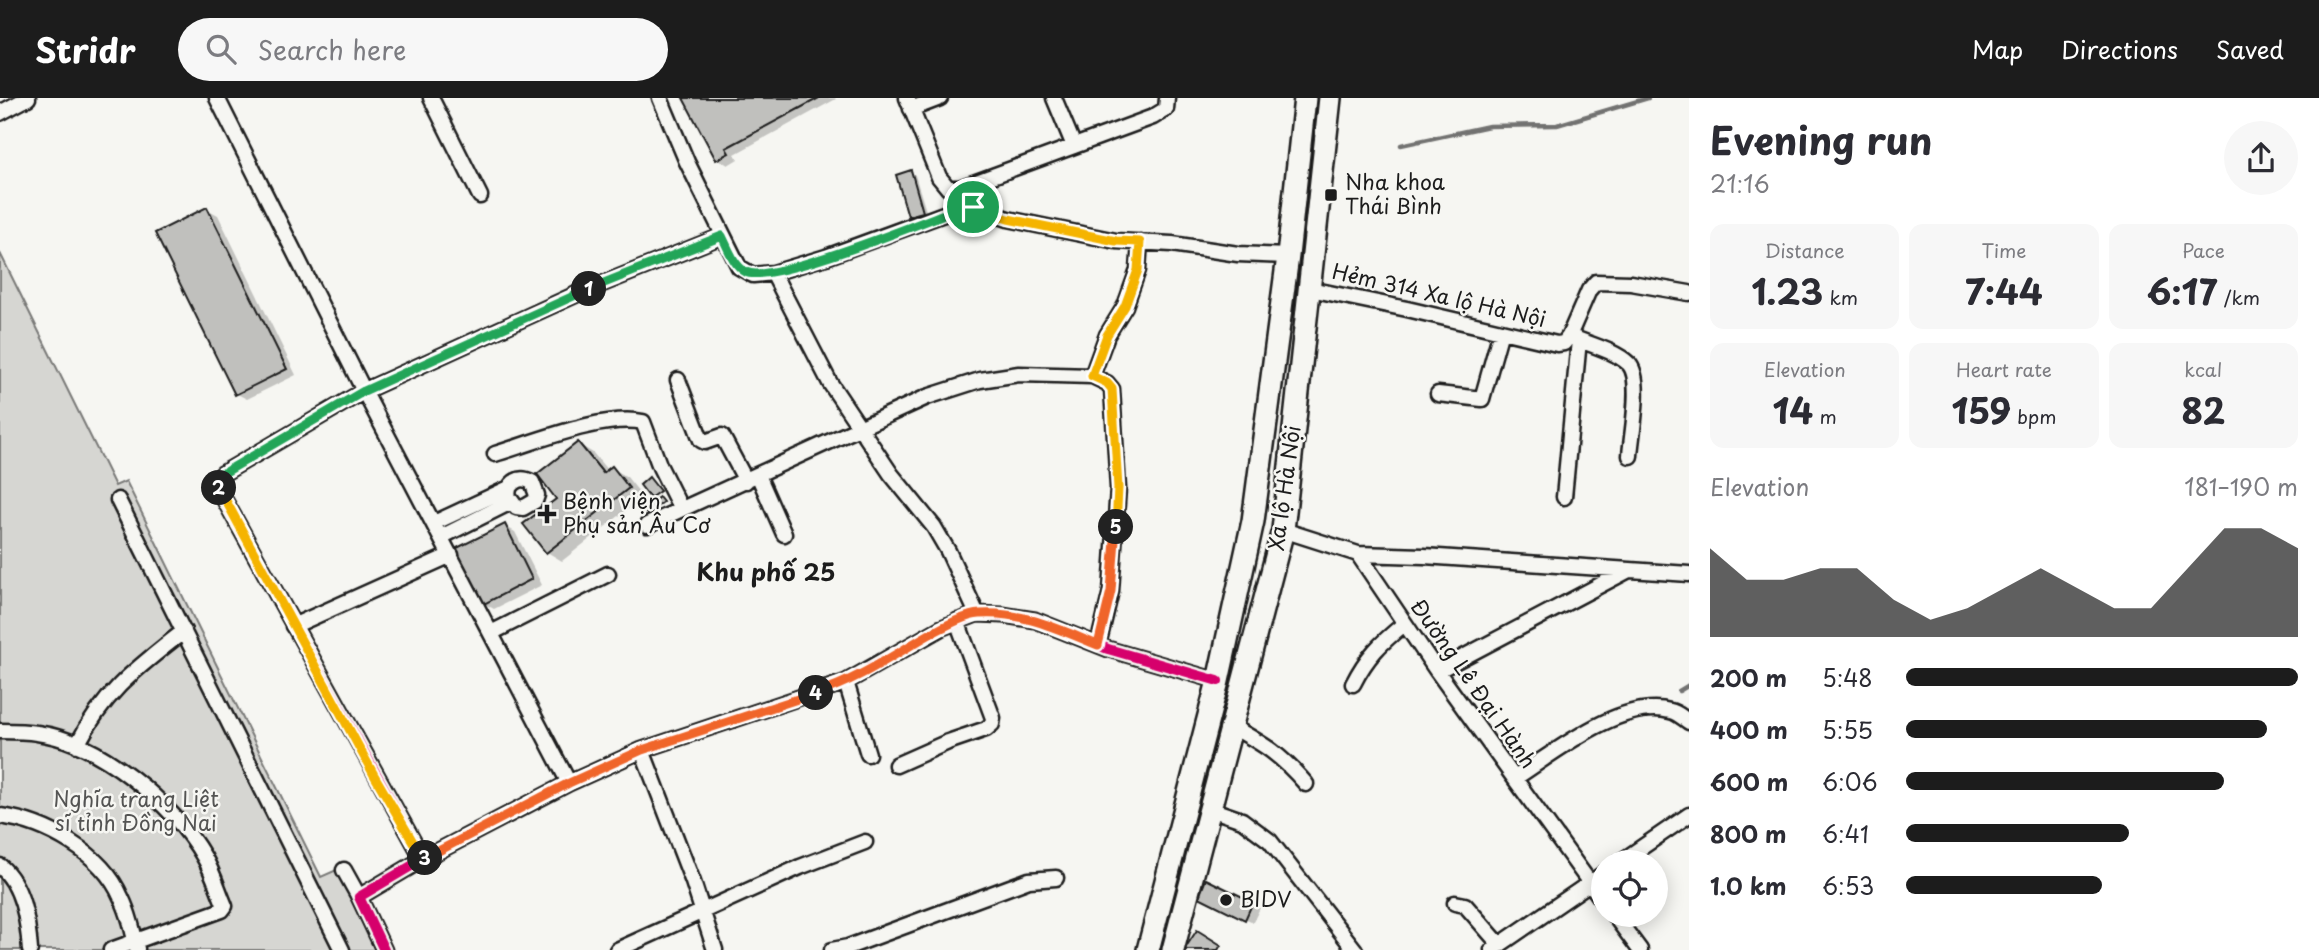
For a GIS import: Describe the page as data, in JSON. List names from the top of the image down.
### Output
{
  "streets": {
    "highway": ["Xa lộ Hà Nội"],
    "street": ["Hẻm 314 Xa lộ Hà Nội", "Đường Lê Đại Hành"]
  },
  "crossings": [
    ["Hẻm 314 Xa lộ Hà Nội", "Xa lộ Hà Nội"]
  ],
  "districts": ["Khu phố 25"],
  "parks": ["Nghĩa trang Liệt sĩ tỉnh Đồng Nai"],
  "places": {
    "transit": ["Nha khoa Thái Bình"],
    "health": ["Bệnh viện Phụ sản Âu Cơ"],
    "other": ["BIDV"]
  },
  "page": {
    "header": "Stridr",
    "search": "Search here",
    "nav": ["Map", "Directions", "Saved"],
    "heading": ["Evening run", "21:16"],
    "stats": [
      ["Distance", "1.23 km"],
      ["Time", "7:44"],
      ["Pace", "6:17 /km"],
      ["Elevation", "14 m"],
      ["Heart rate", "159 bpm"],
      ["kcal", "82"]
    ],
    "pins": [
      "1",
      "2",
      "5",
      "4",
      "3"
    ],
    "chart": ["Elevation", "181–190 m"],
    "list": [
      {
        "name": "200 m",
        "note": "5:48"
      },
      {
        "name": "400 m",
        "note": "5:55"
      },
      {
        "name": "600 m",
        "note": "6:06"
      },
      {
        "name": "800 m",
        "note": "6:41"
      },
      {
        "name": "1.0 km",
        "note": "6:53"
      }
    ]
  }
}
